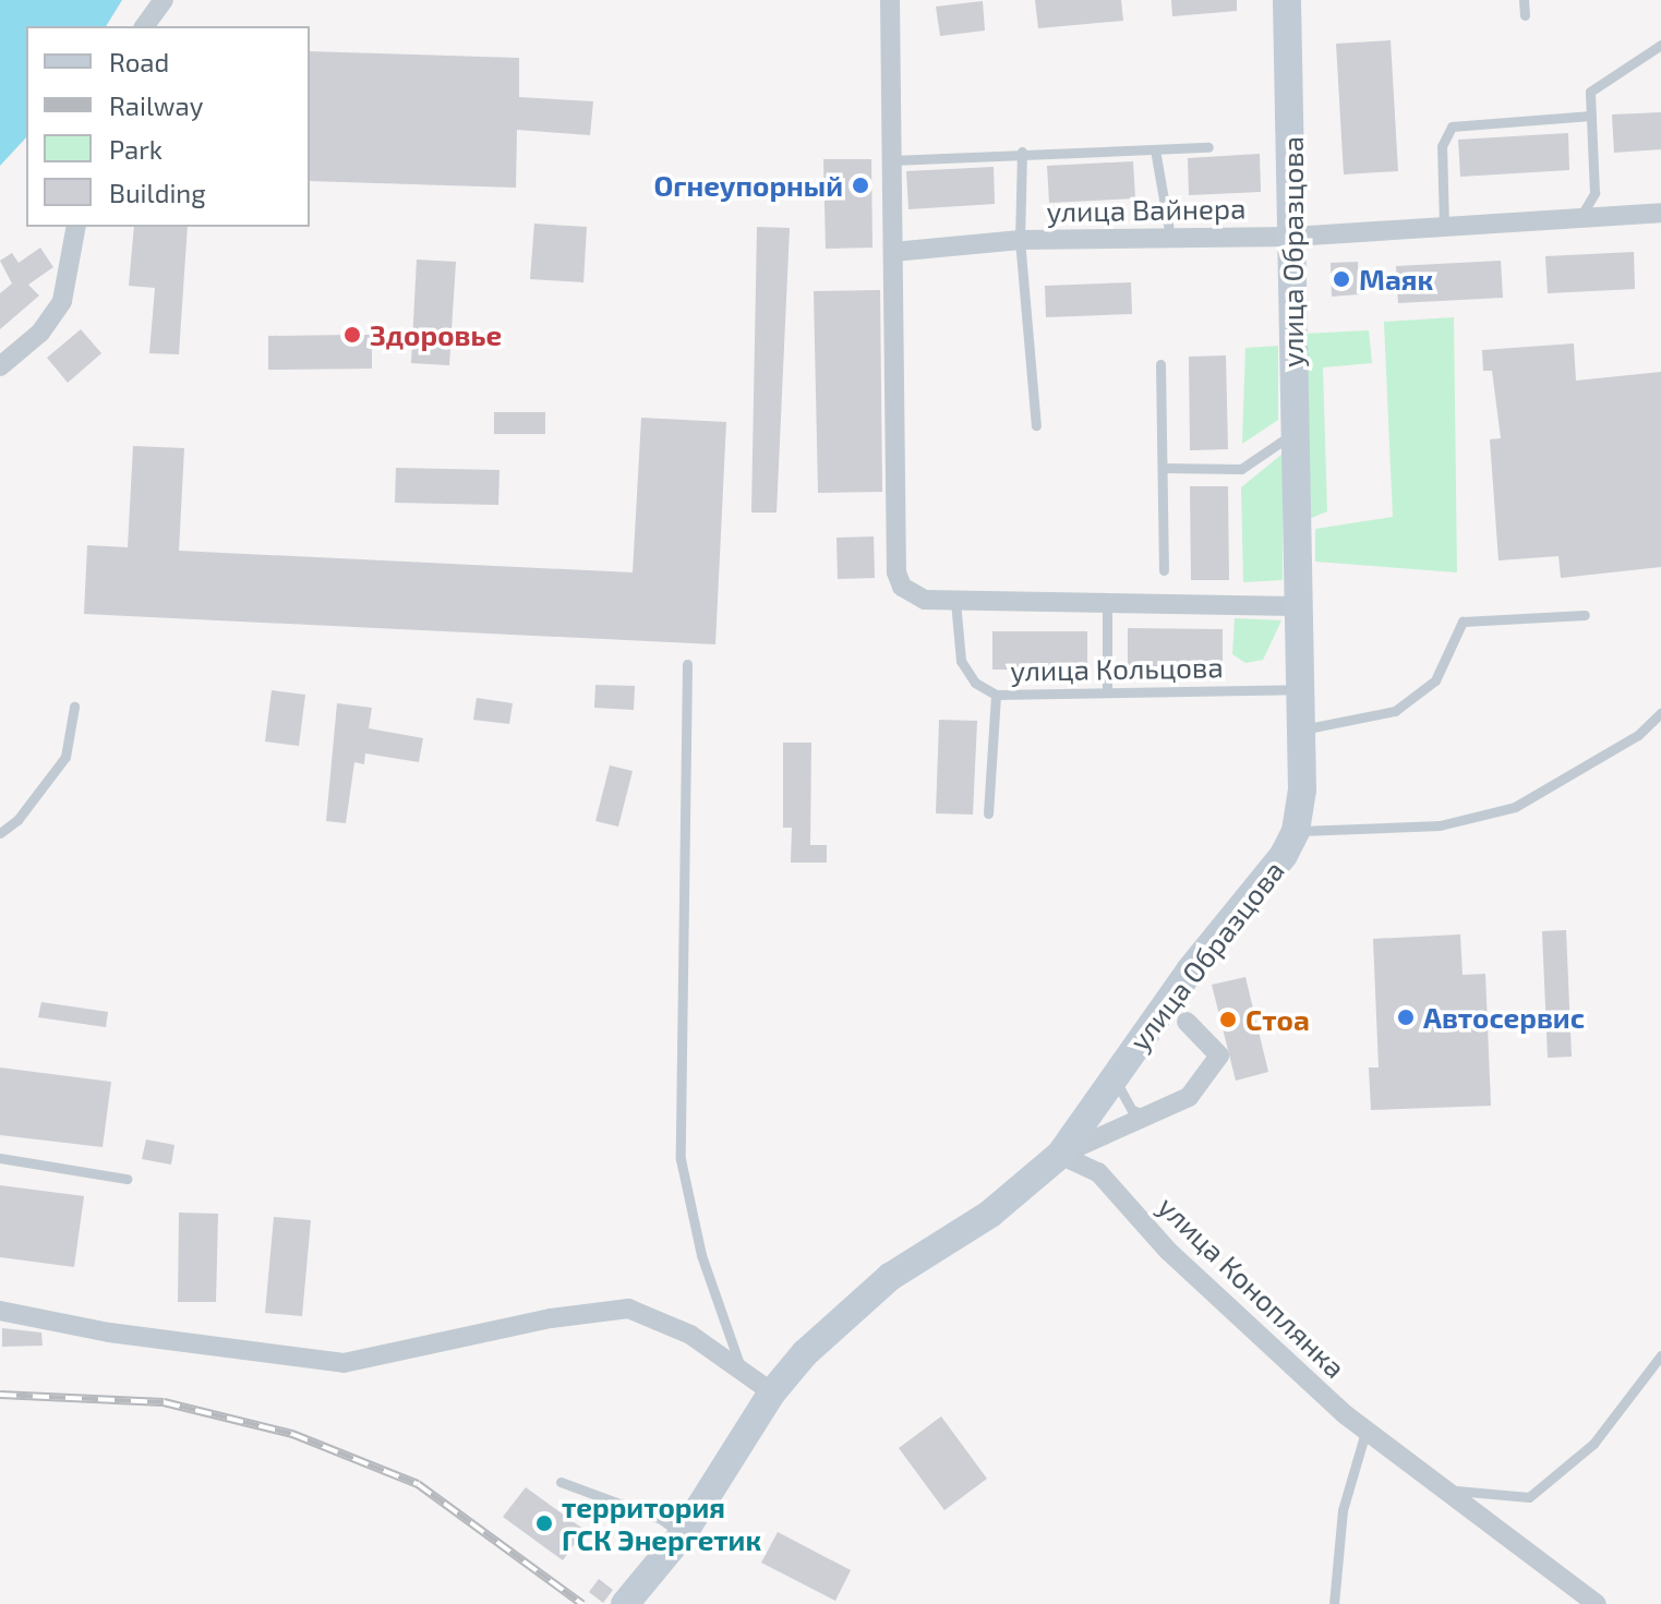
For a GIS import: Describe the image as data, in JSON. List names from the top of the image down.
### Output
{
  "streets": {
    "main road": ["улица Образцова"],
    "street": ["улица Вайнера", "улица Коноплянка"],
    "lane": ["улица Кольцова"]
  },
  "crossings": [
    ["улица Вайнера", "улица Образцова"],
    ["улица Образцова", "улица Кольцова"],
    ["улица Образцова", "улица Коноплянка"]
  ],
  "places": [
    "Огнеупорный",
    "Маяк",
    "Здоровье",
    "Автосервис",
    "Стоа",
    "территория ГСК Энергетик"
  ],
  "legend": [
    "Road",
    "Railway",
    "Park",
    "Building"
  ]
}
